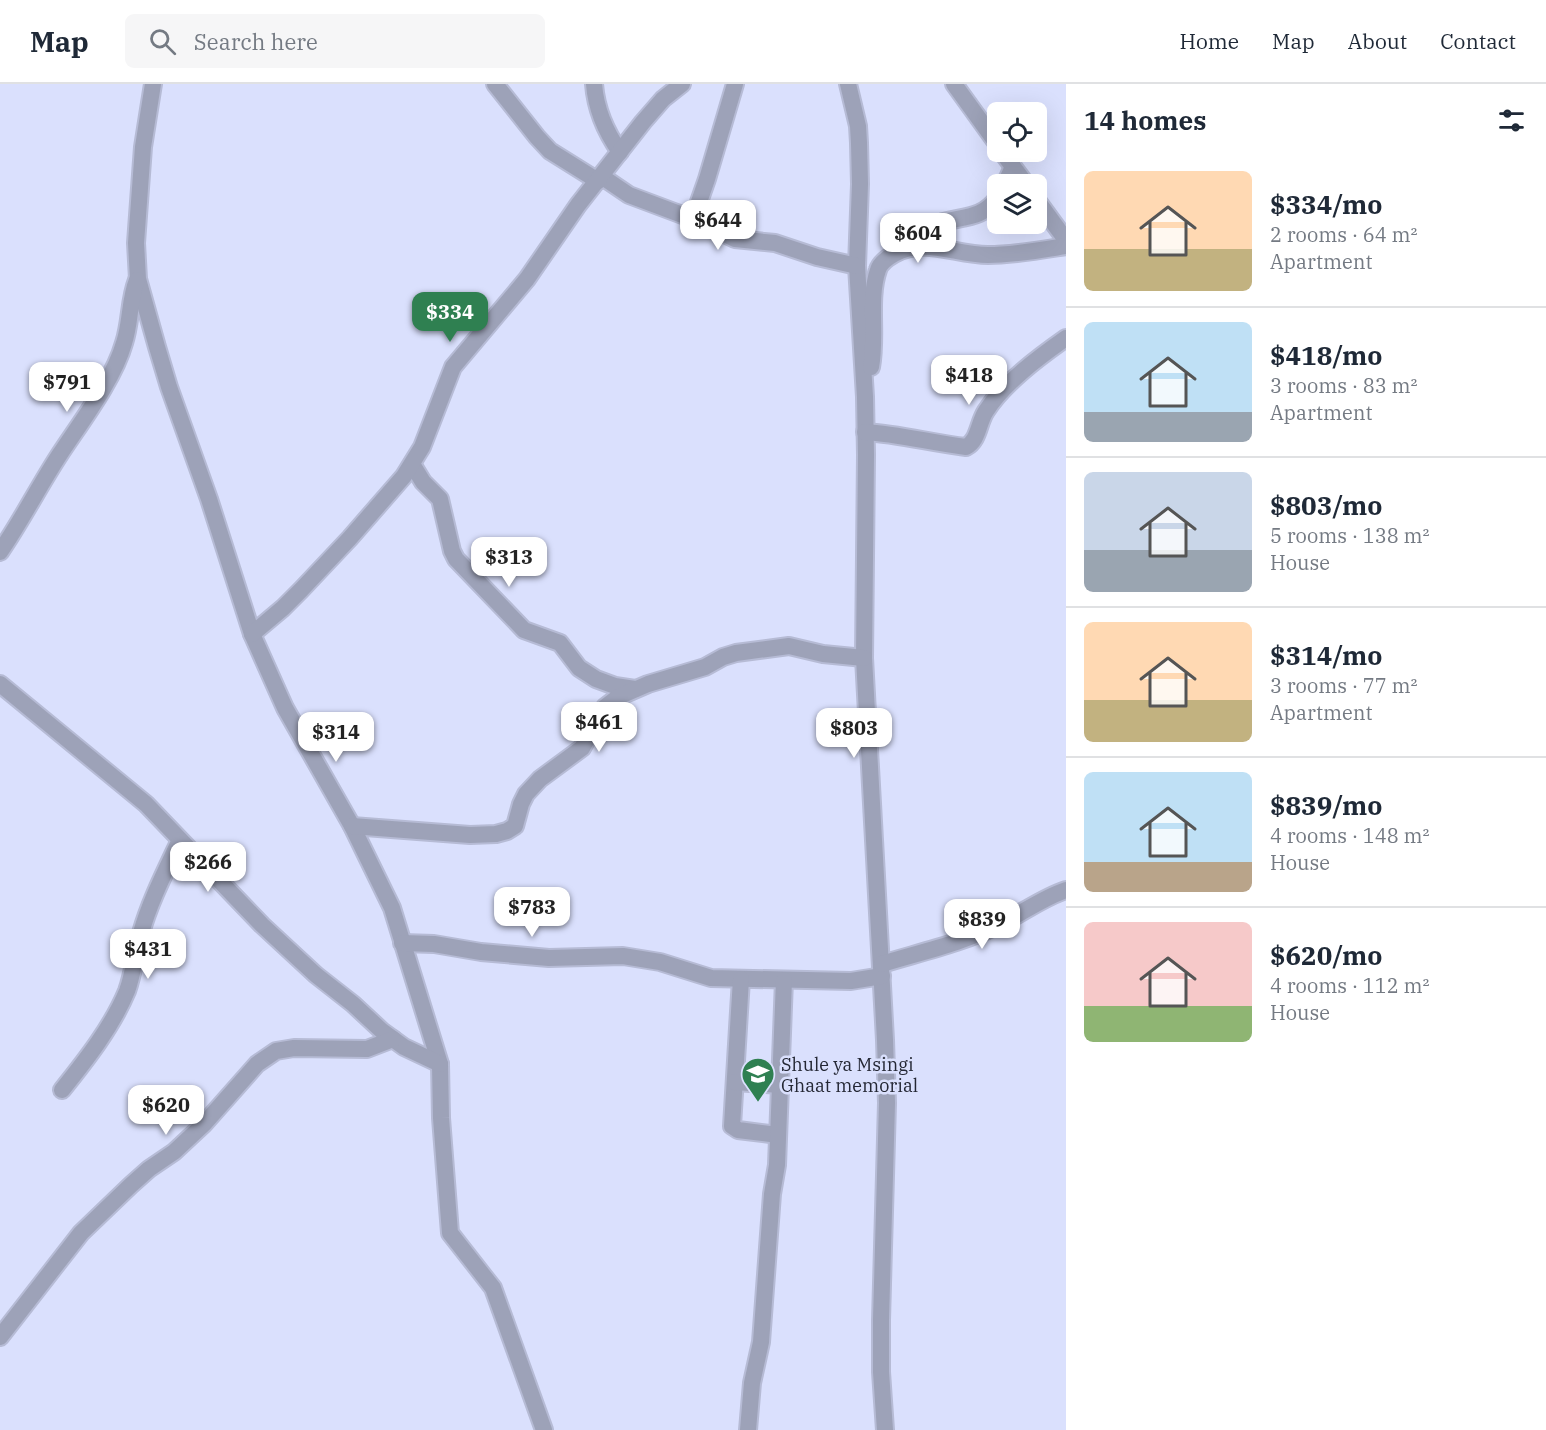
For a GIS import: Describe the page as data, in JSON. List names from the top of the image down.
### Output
{
  "places": {
    "school or university": ["Shule ya Msingi Ghaat memorial"]
  },
  "page": {
    "header": "Map",
    "search": "Search here",
    "nav": [
      "Home",
      "Map",
      "About",
      "Contact"
    ],
    "heading": "14 homes",
    "list": [
      {
        "name": "$334/mo",
        "note": "2 rooms · 64 m² · Apartment"
      },
      {
        "name": "$418/mo",
        "note": "3 rooms · 83 m² · Apartment"
      },
      {
        "name": "$803/mo",
        "note": "5 rooms · 138 m² · House"
      },
      {
        "name": "$314/mo",
        "note": "3 rooms · 77 m² · Apartment"
      },
      {
        "name": "$839/mo",
        "note": "4 rooms · 148 m² · House"
      },
      {
        "name": "$620/mo",
        "note": "4 rooms · 112 m² · House"
      }
    ],
    "price": [
      "$644",
      "$604",
      "$334",
      "$418",
      "$791",
      "$313",
      "$461",
      "$803",
      "$314",
      "$266",
      "$783",
      "$839",
      "$431",
      "$620"
    ]
  }
}
